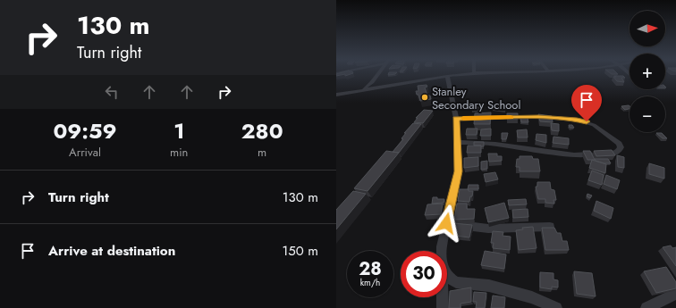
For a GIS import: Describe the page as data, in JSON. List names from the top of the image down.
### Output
{
  "places": ["Stanley Secondary School"],
  "north": "right",
  "page": {
    "turn": ["130 m", "Turn right"],
    "map_buttons": ["+", "−"],
    "eta": [
      "09:59",
      "Arrival",
      "1",
      "min",
      "280",
      "m"
    ],
    "list": [
      {
        "name": "Turn right",
        "value": "130 m"
      },
      {
        "name": "Arrive at destination",
        "value": "150 m"
      }
    ],
    "speed": "28 km/h",
    "limit": "30"
  }
}
